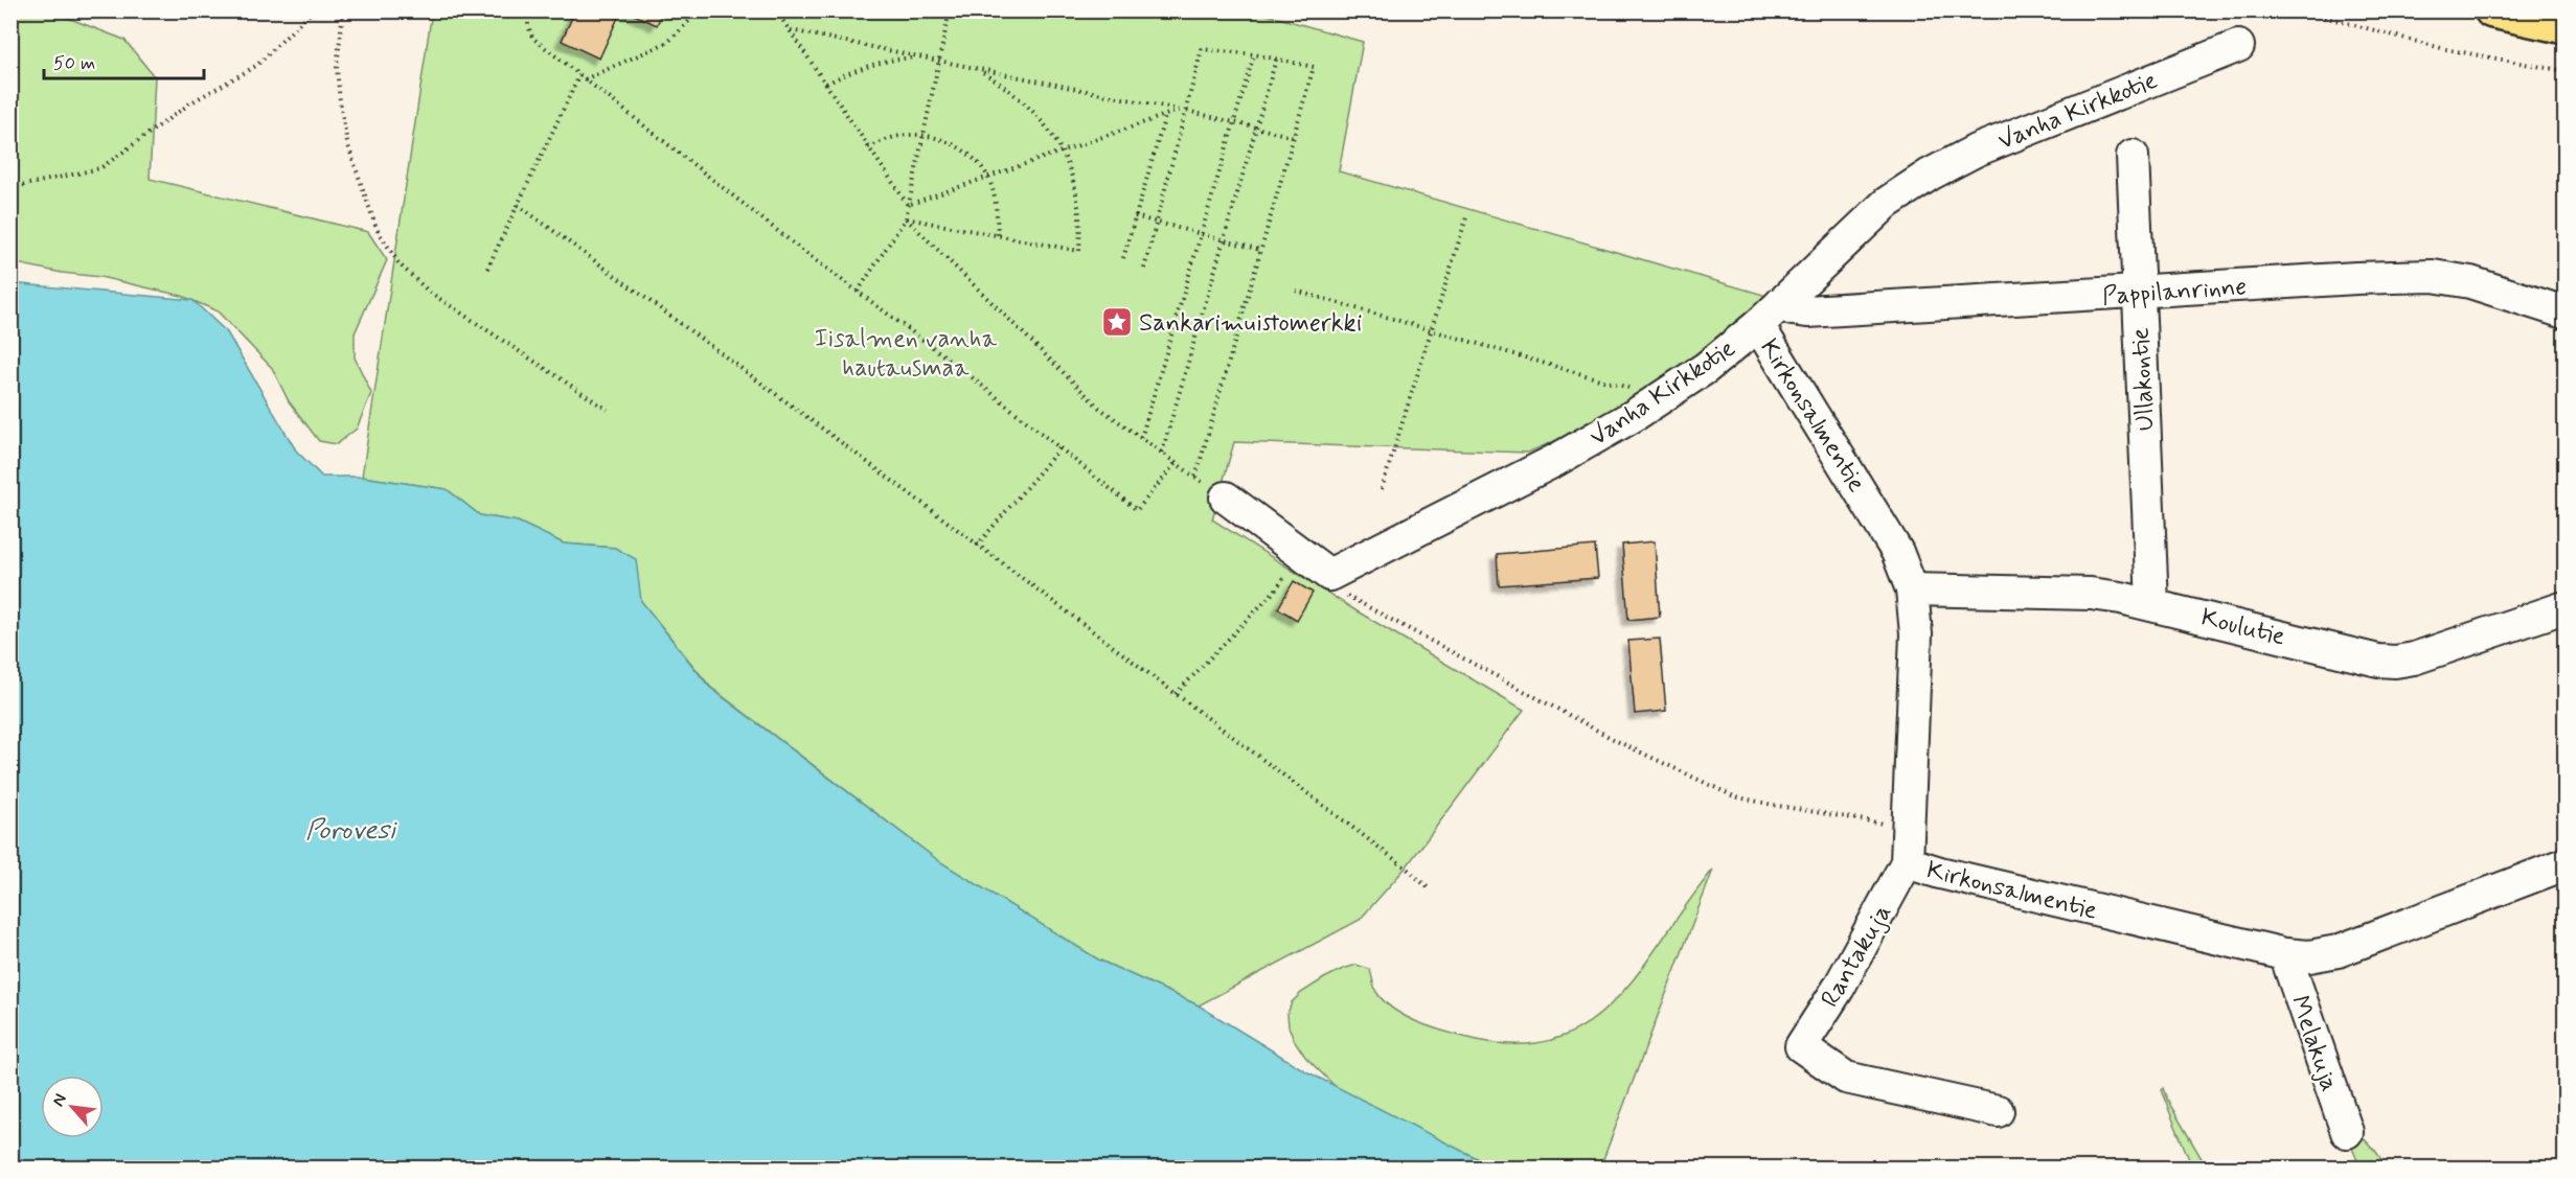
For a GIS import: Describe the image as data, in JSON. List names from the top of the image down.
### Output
{
  "streets": {
    "street": [
      "Vanha Kirkkotie",
      "Pappilanrinne",
      "Ullakontie",
      "Kirkonsalmentie",
      "Koulutie",
      "Rantakuja",
      "Melakuja"
    ]
  },
  "crossings": [
    ["Vanha Kirkkotie", "Pappilanrinne"],
    ["Vanha Kirkkotie", "Kirkonsalmentie"],
    ["Pappilanrinne", "Ullakontie"],
    ["Ullakontie", "Koulutie"],
    ["Kirkonsalmentie", "Koulutie"],
    ["Kirkonsalmentie", "Rantakuja"],
    ["Kirkonsalmentie", "Melakuja"]
  ],
  "water": ["Porovesi"],
  "parks": ["Iisalmen vanha hautausmaa"],
  "places": {
    "place": ["Sankarimuistomerkki"]
  },
  "scale_bar": "50 m",
  "north": "top left"
}
